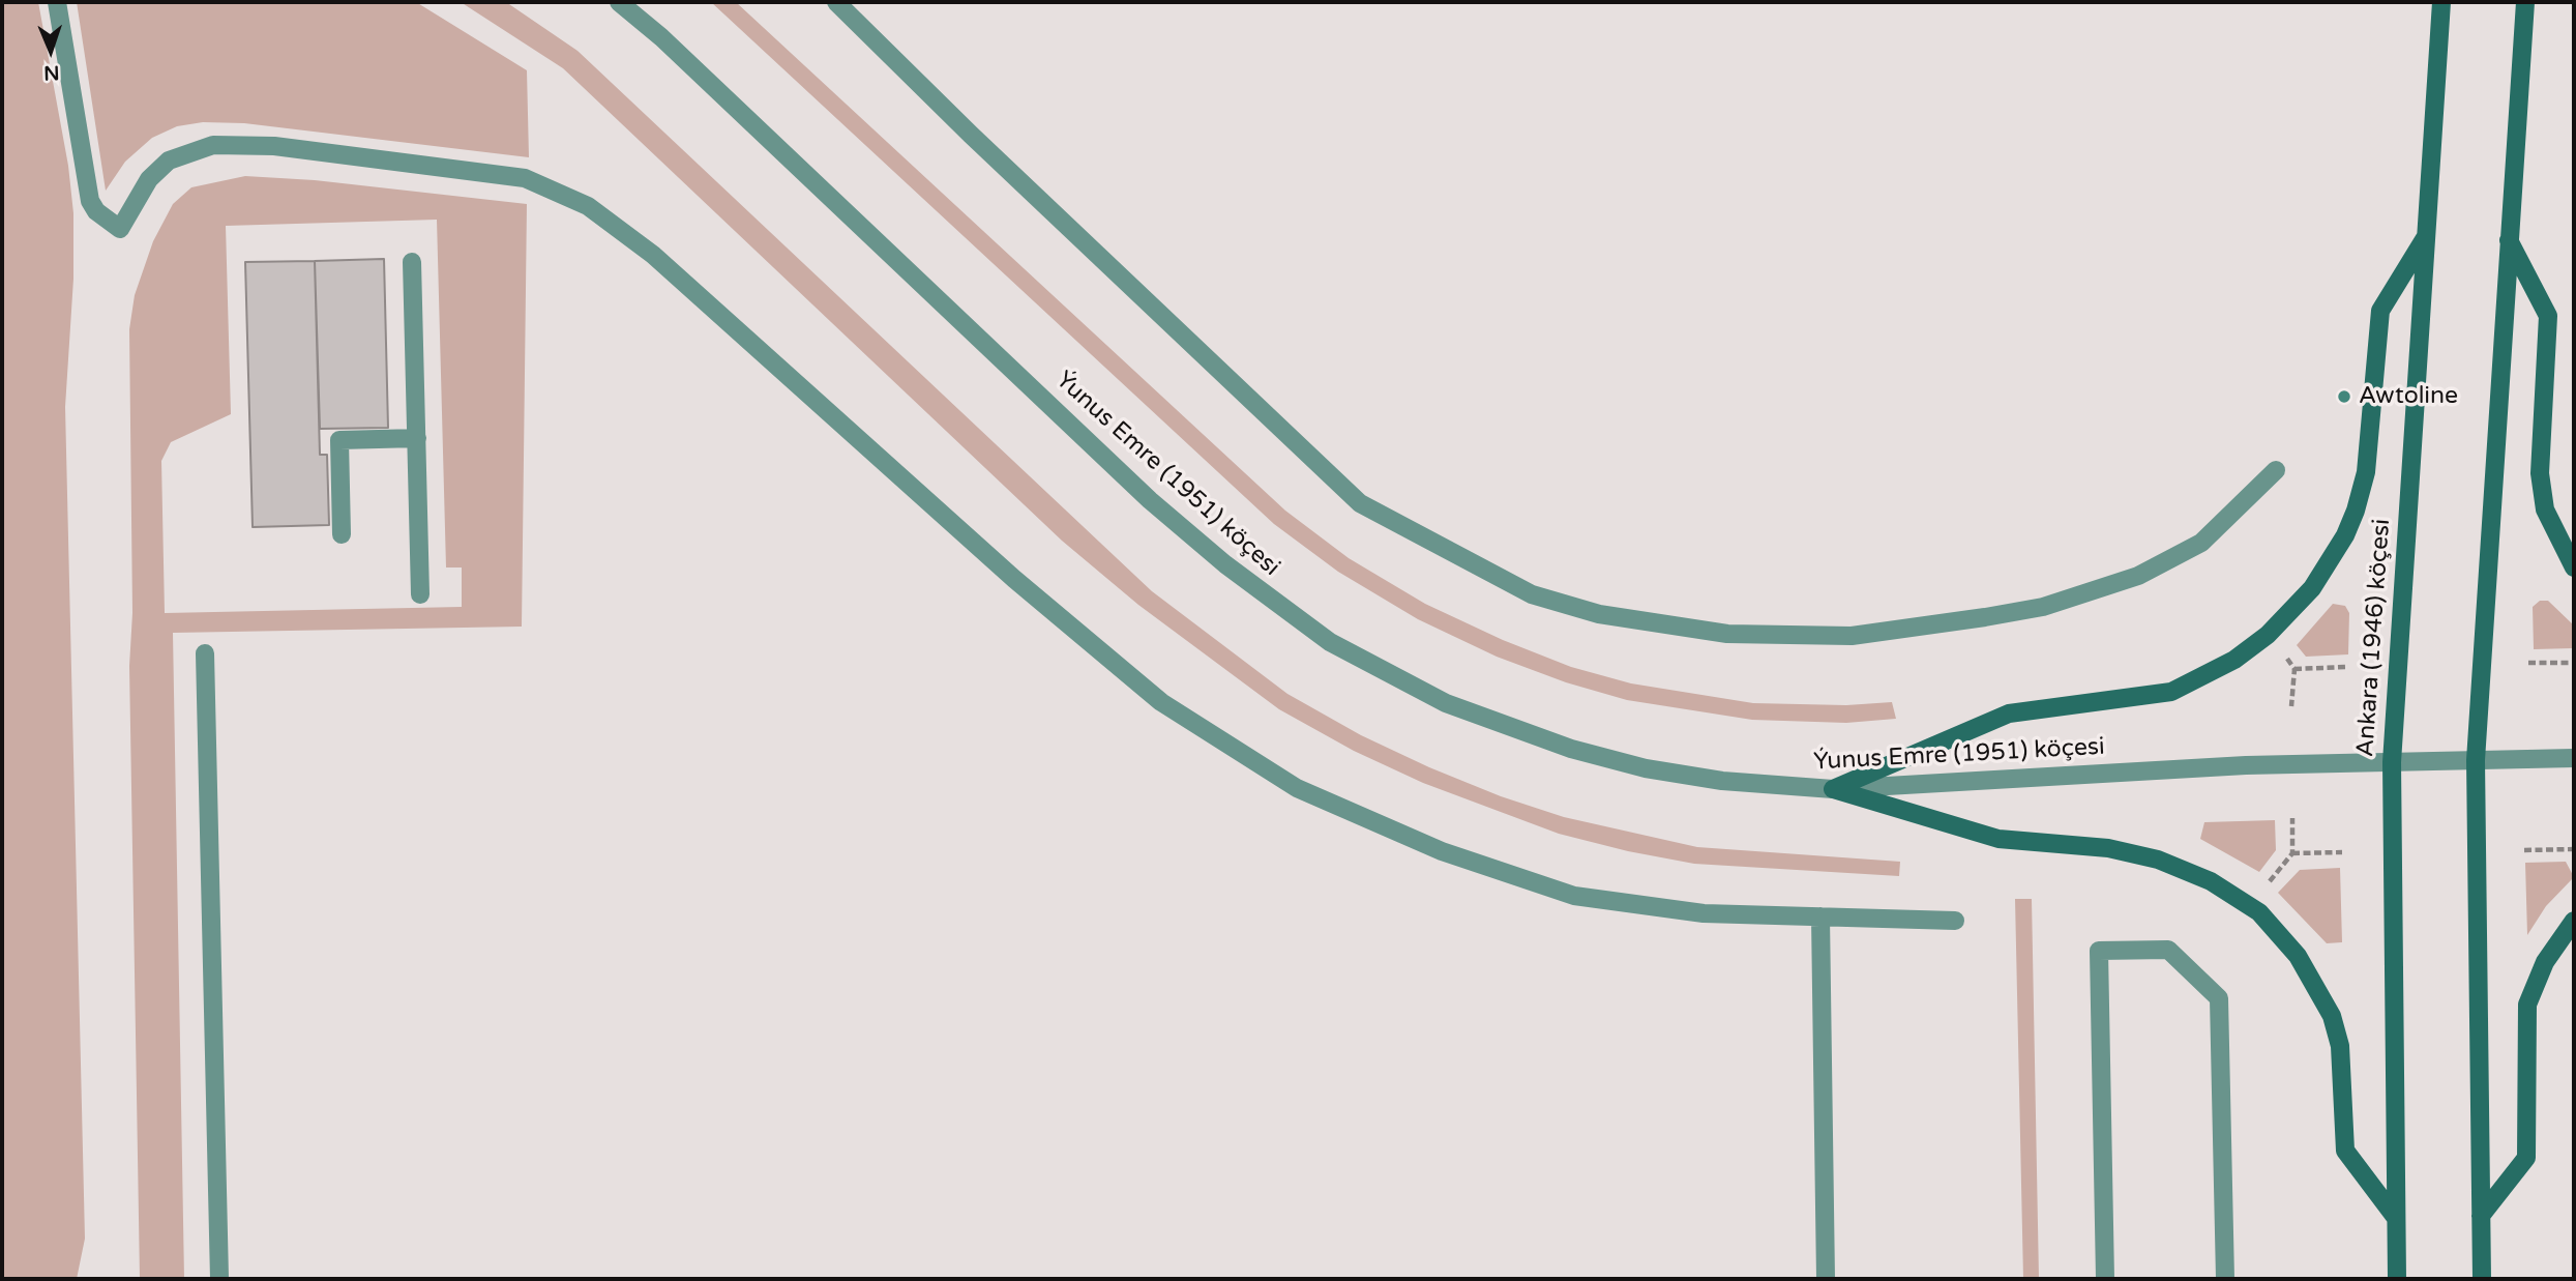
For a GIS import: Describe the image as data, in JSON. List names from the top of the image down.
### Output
{
  "streets": {
    "main road": ["Ankara (1946) köçesi"],
    "street": ["Ýunus Emre (1951) köçesi"]
  },
  "crossings": [
    ["Ýunus Emre (1951) köçesi", "Ankara (1946) köçesi"]
  ],
  "places": ["Awtoline"],
  "north": "bottom"
}
